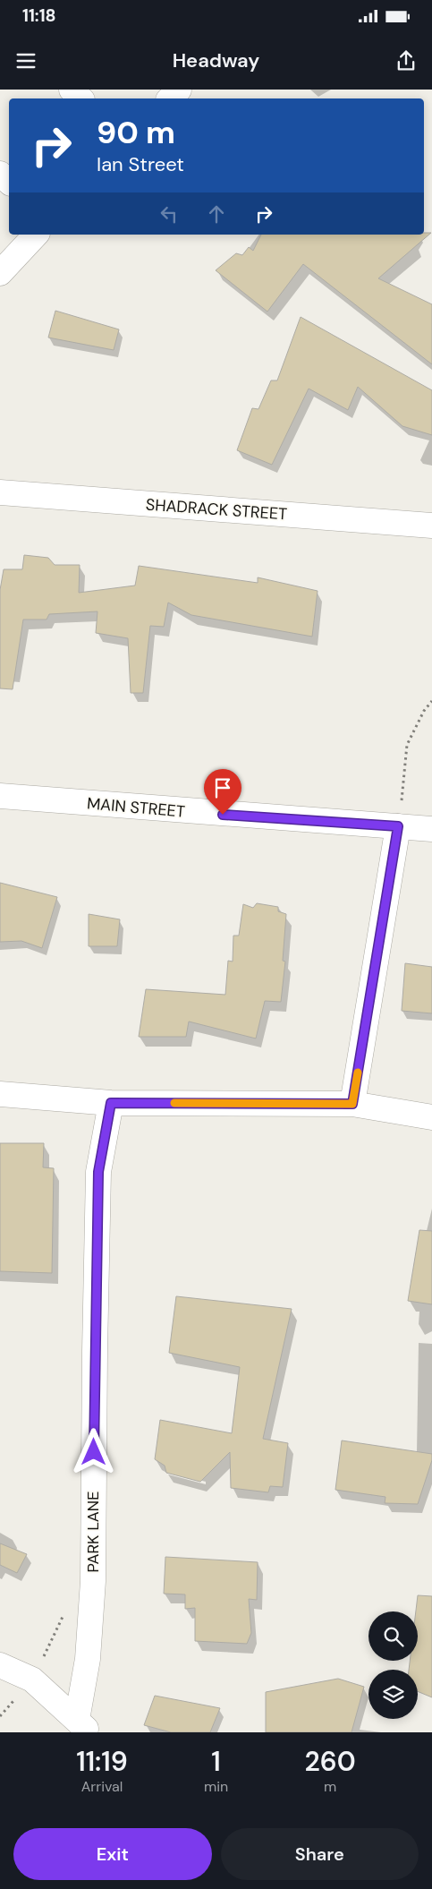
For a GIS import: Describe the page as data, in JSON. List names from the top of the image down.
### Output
{
  "streets": {
    "street": ["SHADRACK STREET", "MAIN STREET", "PARK LANE"]
  },
  "page": {
    "status": "11:18",
    "header": "Headway",
    "turn": ["90 m", "Ian Street"],
    "eta": [
      "11:19",
      "Arrival",
      "1",
      "min",
      "260",
      "m"
    ],
    "buttons": ["Exit", "Share"]
  }
}
